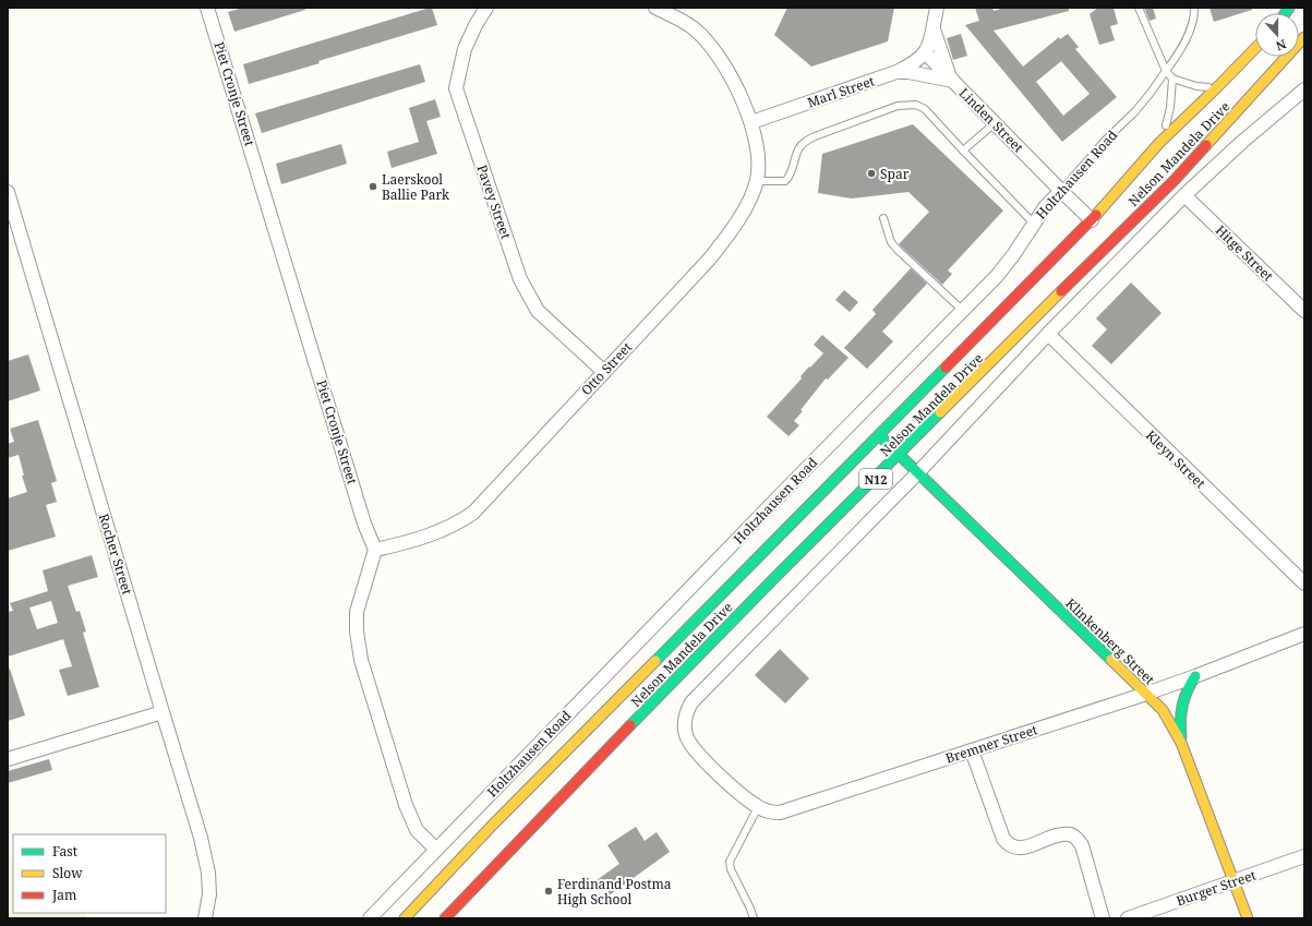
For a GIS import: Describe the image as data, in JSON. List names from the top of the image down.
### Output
{
  "streets": {
    "main road": ["Nelson Mandela Drive", "N12", "Klinkenberg Street"],
    "street": [
      "Marl Street",
      "Piet Cronje Street",
      "Linden Street",
      "Holtzhausen Road",
      "Pavey Street",
      "Hitge Street",
      "Otto Street",
      "Kleyn Street",
      "Rocher Street",
      "Bremner Street",
      "Burger Street"
    ]
  },
  "crossings": [
    ["Marl Street", "Linden Street"],
    ["Marl Street", "Otto Street"],
    ["Piet Cronje Street", "Otto Street"],
    ["Linden Street", "Nelson Mandela Drive"],
    ["Linden Street", "Holtzhausen Road"],
    ["Nelson Mandela Drive", "Klinkenberg Street"],
    ["Pavey Street", "Otto Street"],
    ["Klinkenberg Street", "Bremner Street"],
    ["Klinkenberg Street", "Burger Street"]
  ],
  "places": ["Spar", "Laerskool Ballie Park", "Ferdinand Postma High School"],
  "legend": ["Fast", "Slow", "Jam"],
  "north": "bottom"
}
